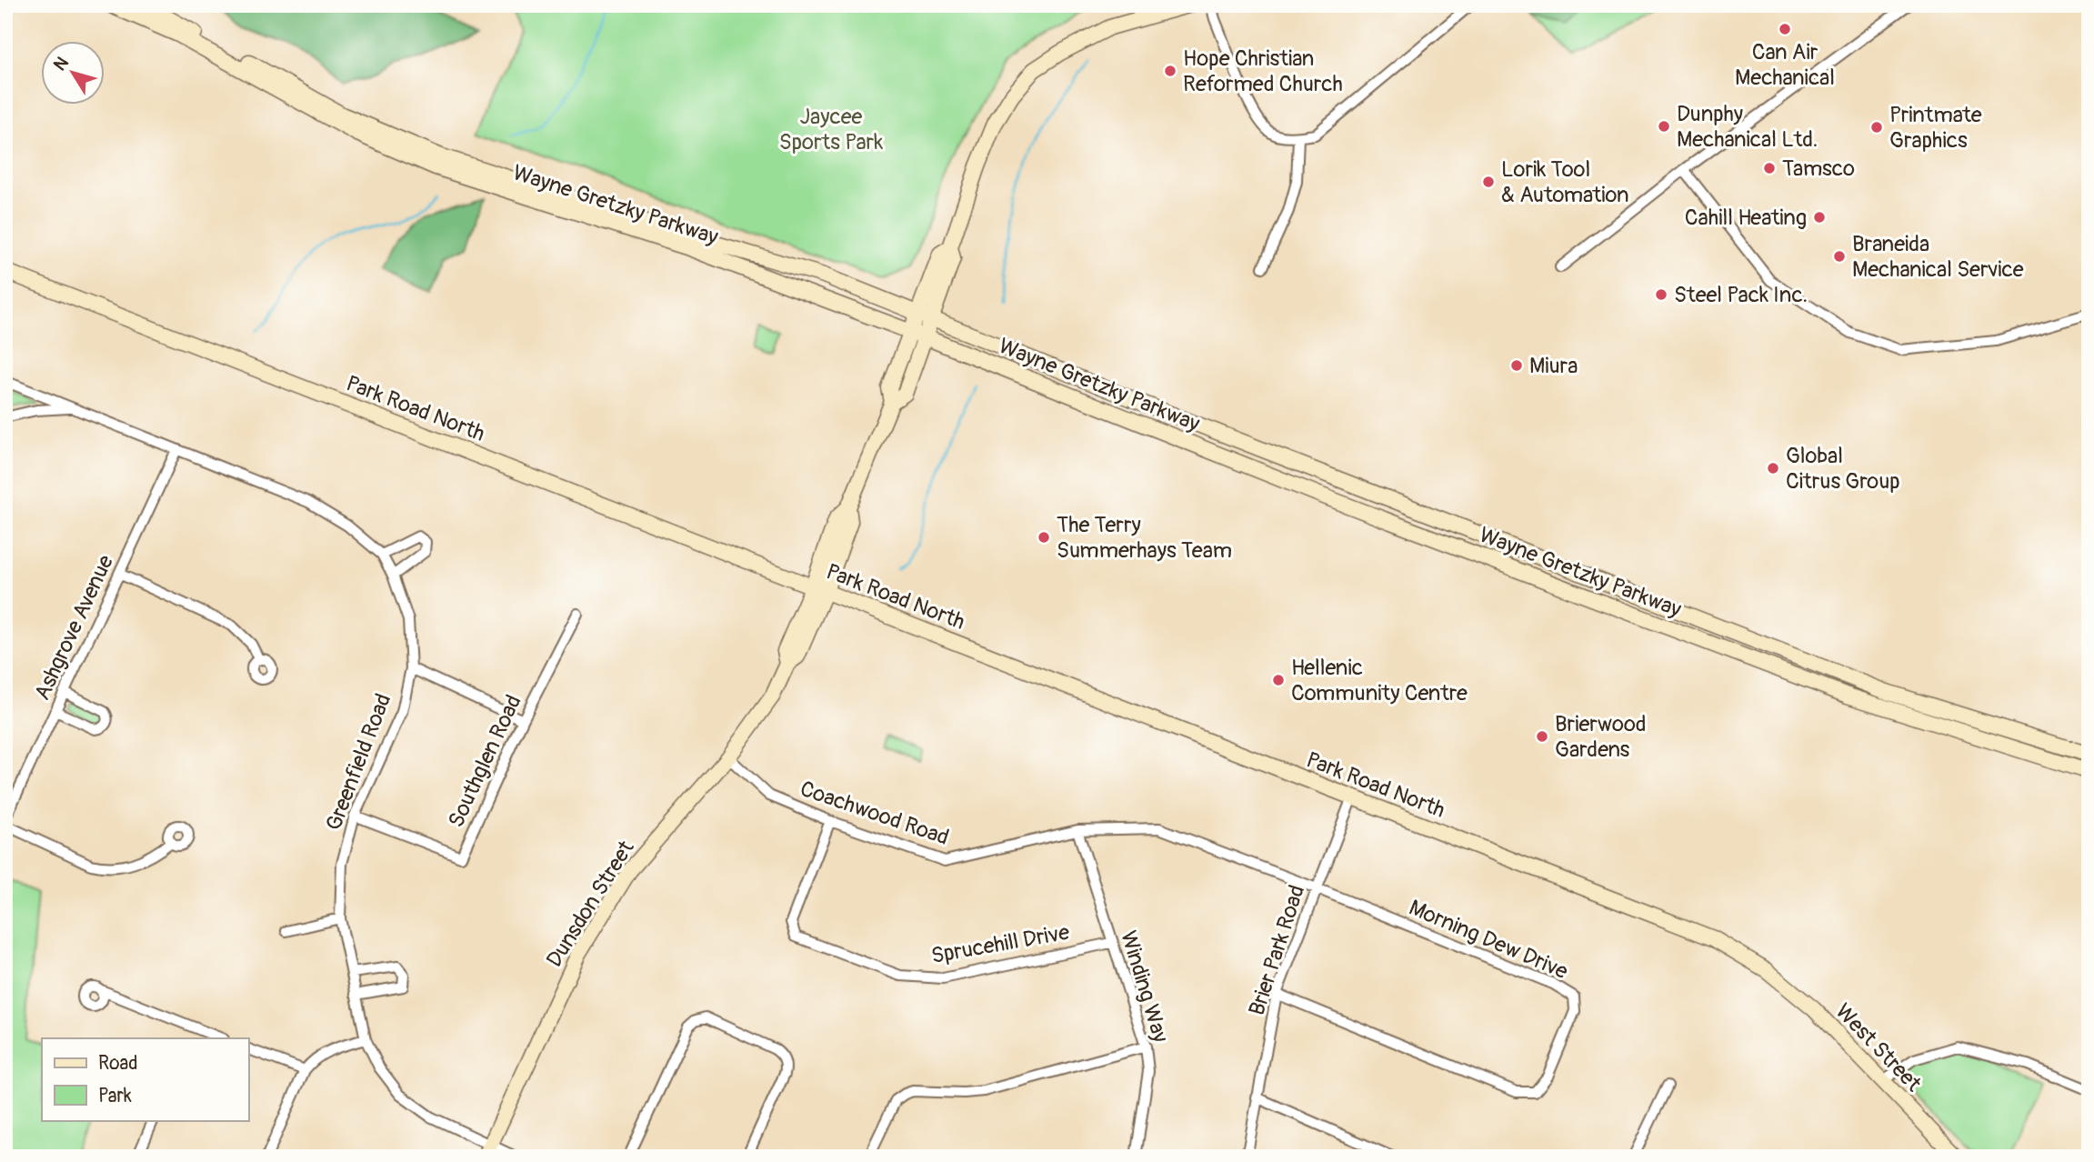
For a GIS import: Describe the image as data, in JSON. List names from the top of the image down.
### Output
{
  "streets": {
    "main road": [
      "Wayne Gretzky Parkway",
      "Park Road North",
      "Dunsdon Street",
      "West Street"
    ],
    "street": [
      "Ashgrove Avenue",
      "Southglen Road",
      "Greenfield Road",
      "Coachwood Road",
      "Morning Dew Drive",
      "Sprucehill Drive",
      "Brier Park Road",
      "Winding Way"
    ]
  },
  "crossings": [
    ["Wayne Gretzky Parkway", "Dunsdon Street"],
    ["Park Road North", "Dunsdon Street"],
    ["Park Road North", "Brier Park Road"],
    ["Park Road North", "West Street"],
    ["Ashgrove Avenue", "Greenfield Road"],
    ["Southglen Road", "Greenfield Road"],
    ["Greenfield Road", "Dunsdon Street"],
    ["Coachwood Road", "Dunsdon Street"],
    ["Coachwood Road", "Morning Dew Drive"],
    ["Coachwood Road", "Sprucehill Drive"],
    ["Coachwood Road", "Brier Park Road"],
    ["Coachwood Road", "Winding Way"],
    ["Morning Dew Drive", "Brier Park Road"],
    ["Sprucehill Drive", "Winding Way"]
  ],
  "parks": ["Jaycee Sports Park"],
  "places": [
    "Can Air Mechanical",
    "Hope Christian Reformed Church",
    "Dunphy Mechanical Ltd.",
    "Printmate Graphics",
    "Tamsco",
    "Lorik Tool & Automation",
    "Cahill Heating",
    "Braneida Mechanical Service",
    "Steel Pack Inc.",
    "Miura",
    "Global Citrus Group",
    "The Terry Summerhays Team",
    "Hellenic Community Centre",
    "Brierwood Gardens"
  ],
  "legend": ["Road", "Park"],
  "north": "top left"
}
